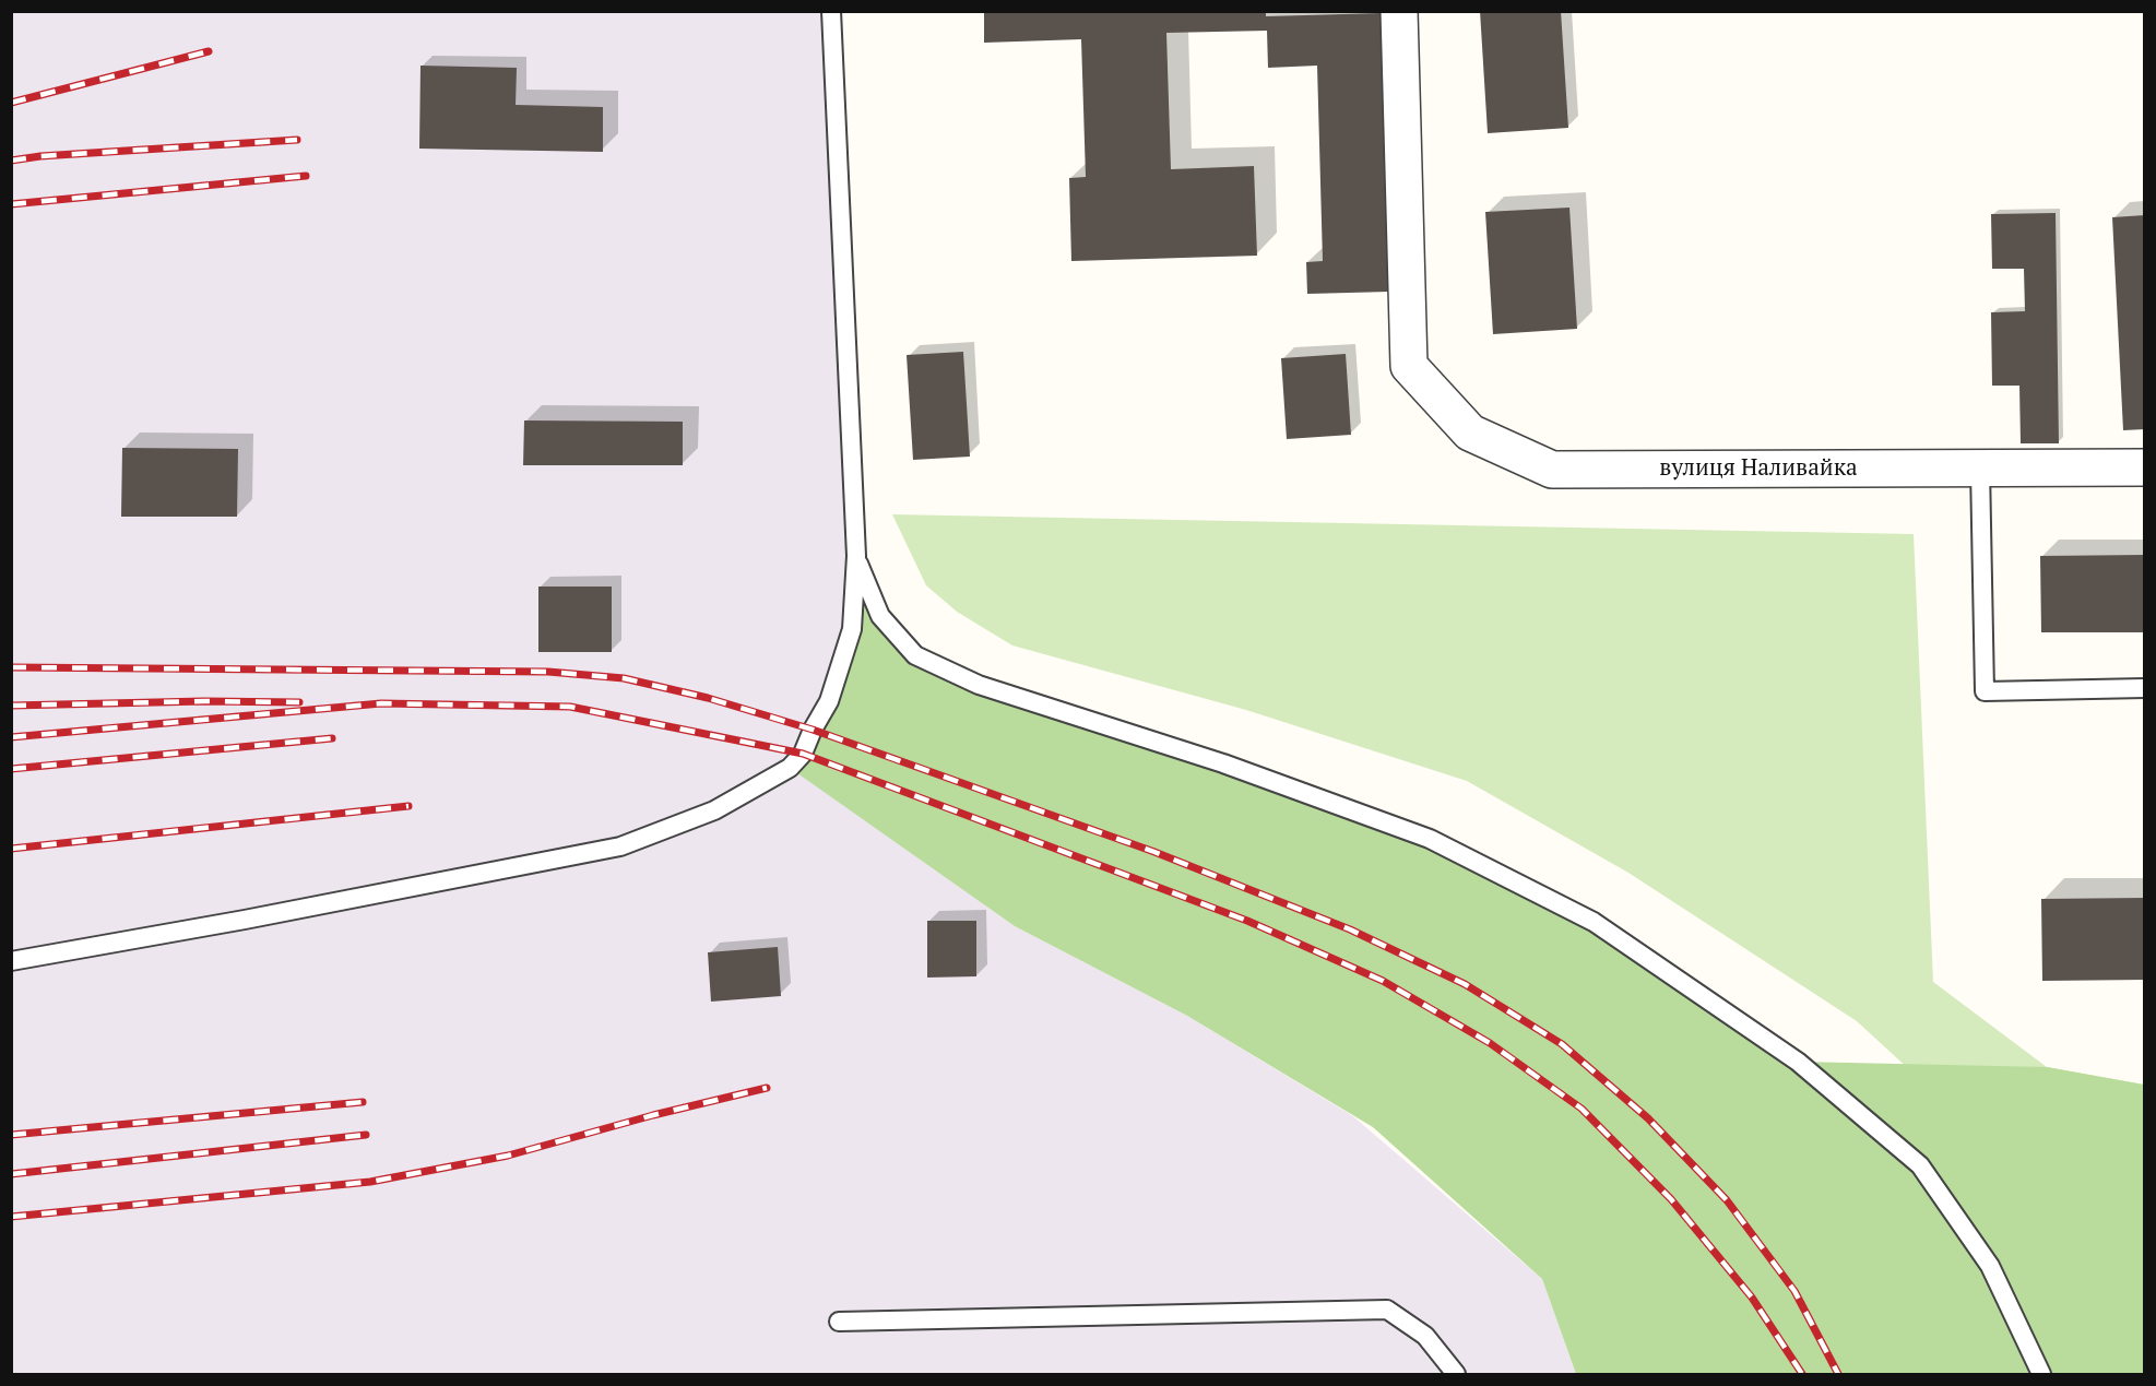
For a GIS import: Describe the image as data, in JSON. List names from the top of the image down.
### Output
{
  "streets": {
    "street": ["вулиця Наливайка"]
  }
}
